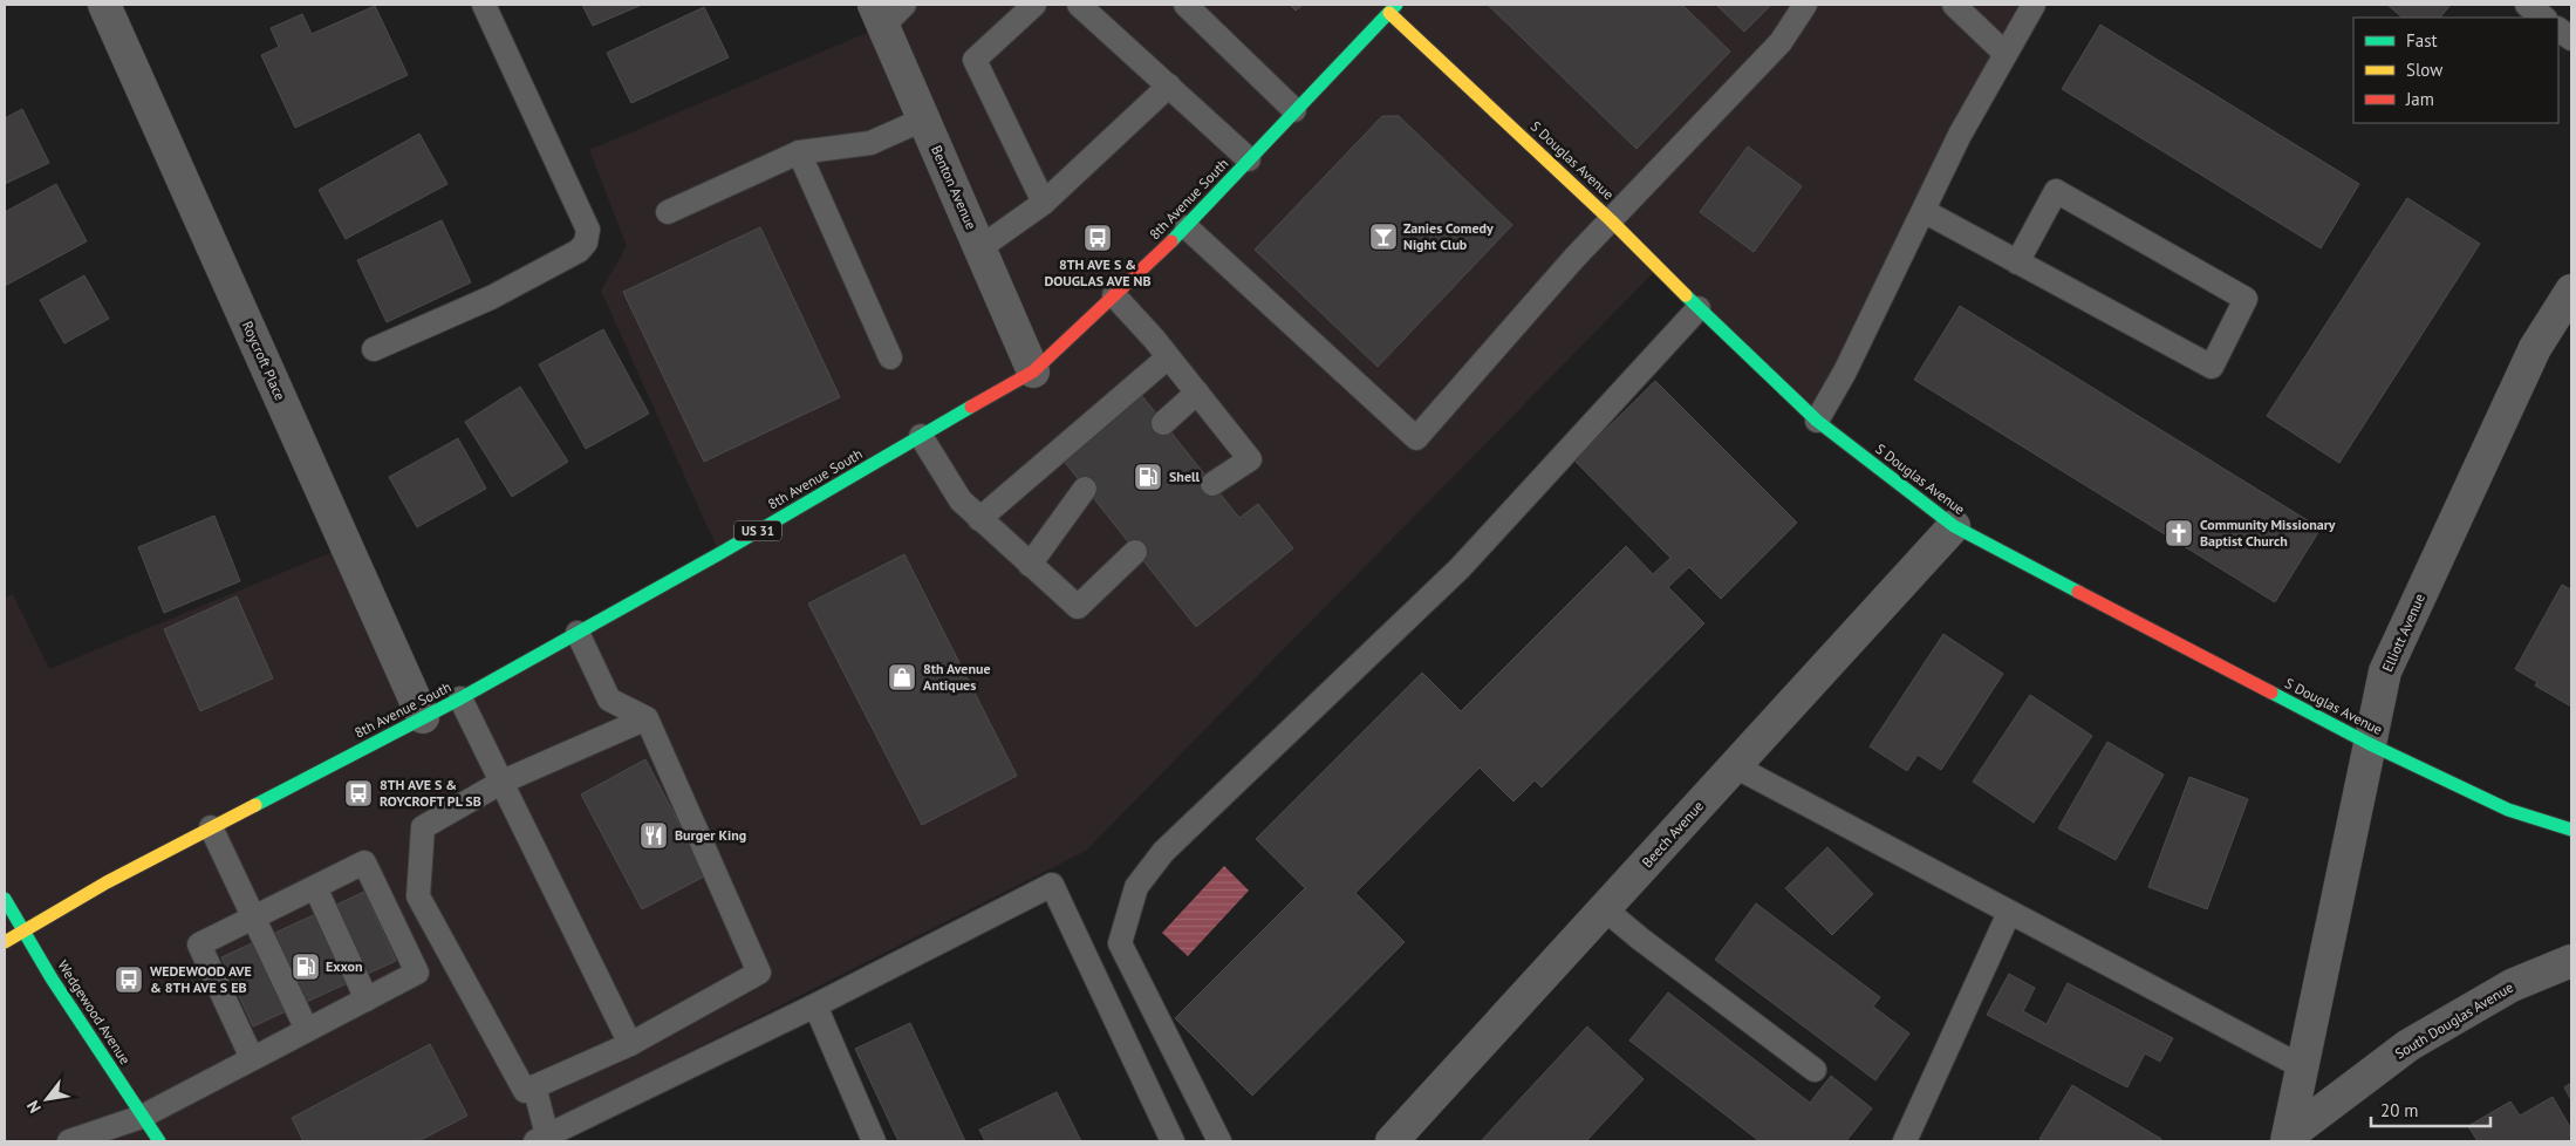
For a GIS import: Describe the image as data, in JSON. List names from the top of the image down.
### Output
{
  "streets": {
    "main road": [
      "S Douglas Avenue",
      "8th Avenue South",
      "US 31",
      "Wedgewood Avenue"
    ],
    "street": [
      "Benton Avenue",
      "Roycroft Place",
      "Elliott Avenue",
      "Beech Avenue",
      "South Douglas Avenue"
    ]
  },
  "crossings": [
    ["S Douglas Avenue", "8th Avenue South"],
    ["S Douglas Avenue", "Elliott Avenue"],
    ["S Douglas Avenue", "Beech Avenue"],
    ["Benton Avenue", "8th Avenue South"],
    ["8th Avenue South", "Roycroft Place"],
    ["8th Avenue South", "Wedgewood Avenue"],
    ["Elliott Avenue", "South Douglas Avenue"]
  ],
  "places": {
    "bar": ["Zanies Comedy Night Club"],
    "bus stop": ["8TH AVE S & DOUGLAS AVE NB", "8TH AVE S & ROYCROFT PL SB", "WEDEWOOD AVE & 8TH AVE S EB"],
    "fuel station": ["Shell", "Exxon"],
    "church": ["Community Missionary Baptist Church"],
    "shop": ["8th Avenue Antiques"],
    "restaurant": ["Burger King"]
  },
  "legend": ["Fast", "Slow", "Jam"],
  "scale_bar": "20 m",
  "north": "bottom left"
}
